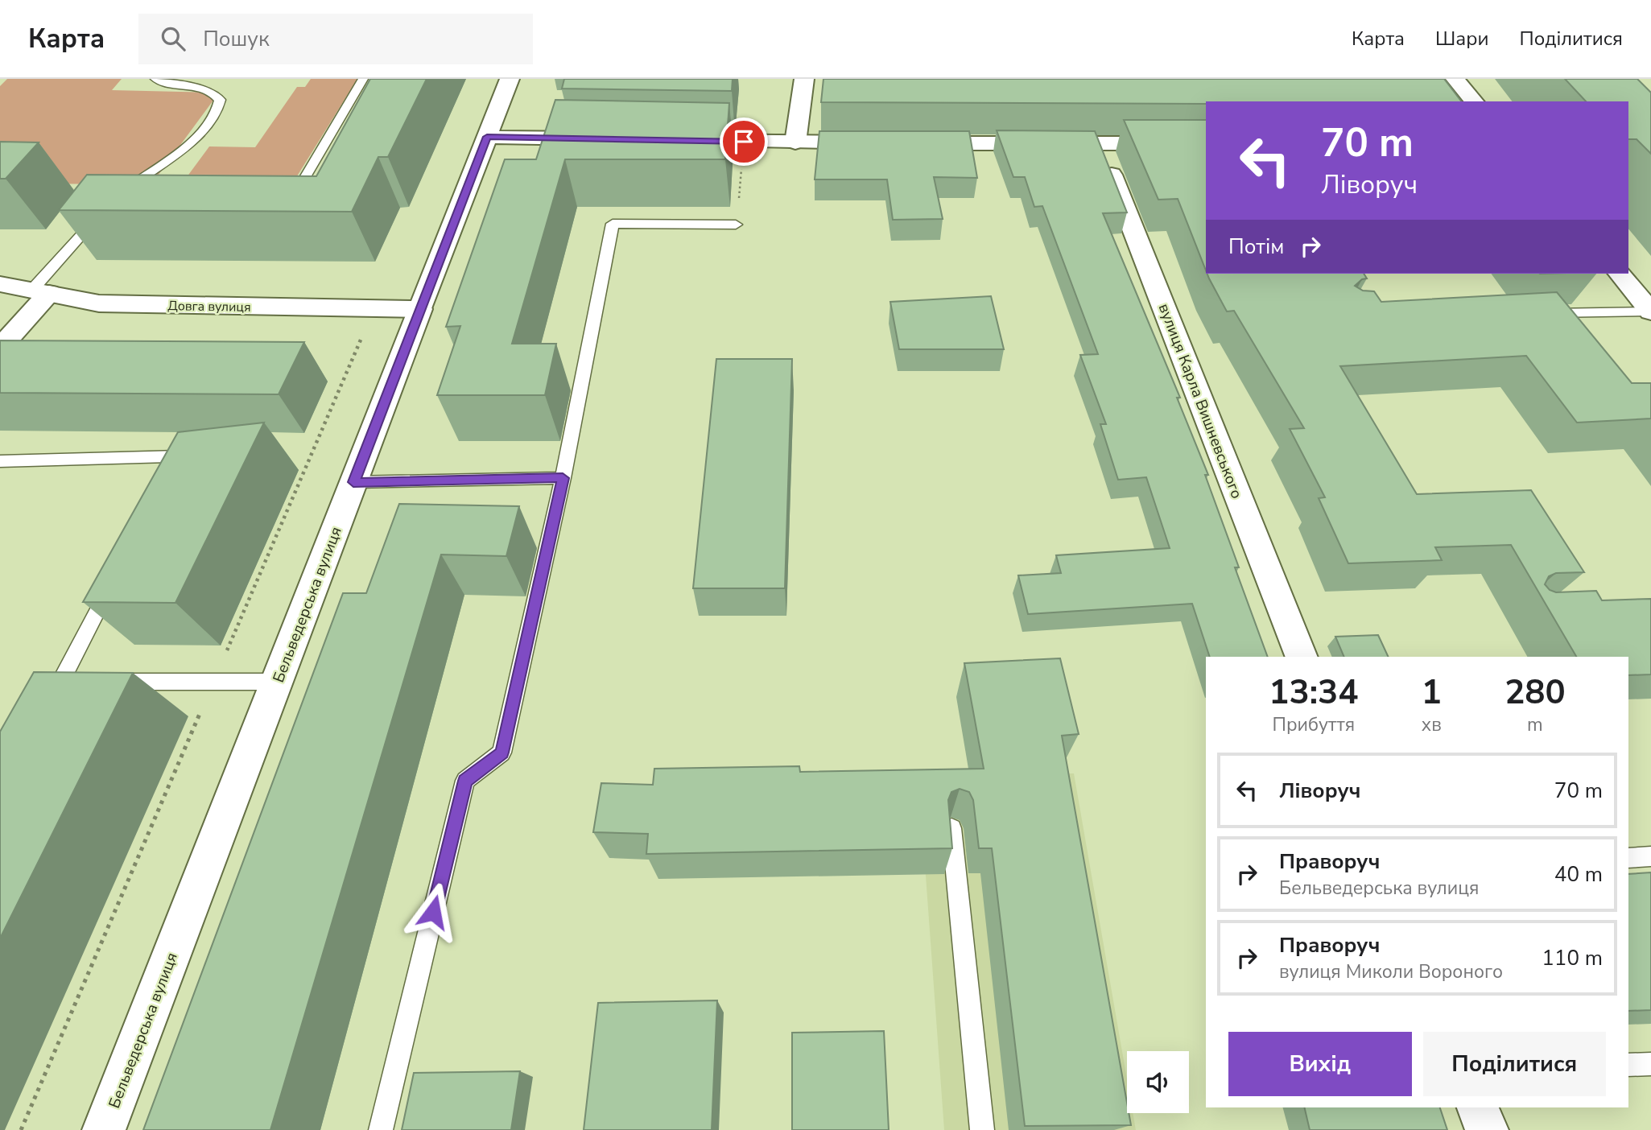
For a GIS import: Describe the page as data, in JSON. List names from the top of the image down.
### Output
{
  "streets": {
    "street": ["Довга вулиця", "вулиця Карла Вишневського", "Бельведерська вулиця"]
  },
  "crossings": [
    ["Довга вулиця", "Бельведерська вулиця"]
  ],
  "page": {
    "header": "Карта",
    "search": "Пошук",
    "nav": ["Карта", "Шари", "Поділитися"],
    "turn": ["70 m", "Ліворуч"],
    "then": "Потім",
    "eta": [
      "13:34",
      "Прибуття",
      "1",
      "хв",
      "280",
      "m"
    ],
    "list": [
      {
        "name": "Ліворуч",
        "value": "70 m"
      },
      {
        "name": "Праворуч",
        "note": "Бельведерська вулиця",
        "value": "40 m"
      },
      {
        "name": "Праворуч",
        "note": "вулиця Миколи Вороного",
        "value": "110 m"
      }
    ],
    "buttons": ["Вихід", "Поділитися"]
  }
}
